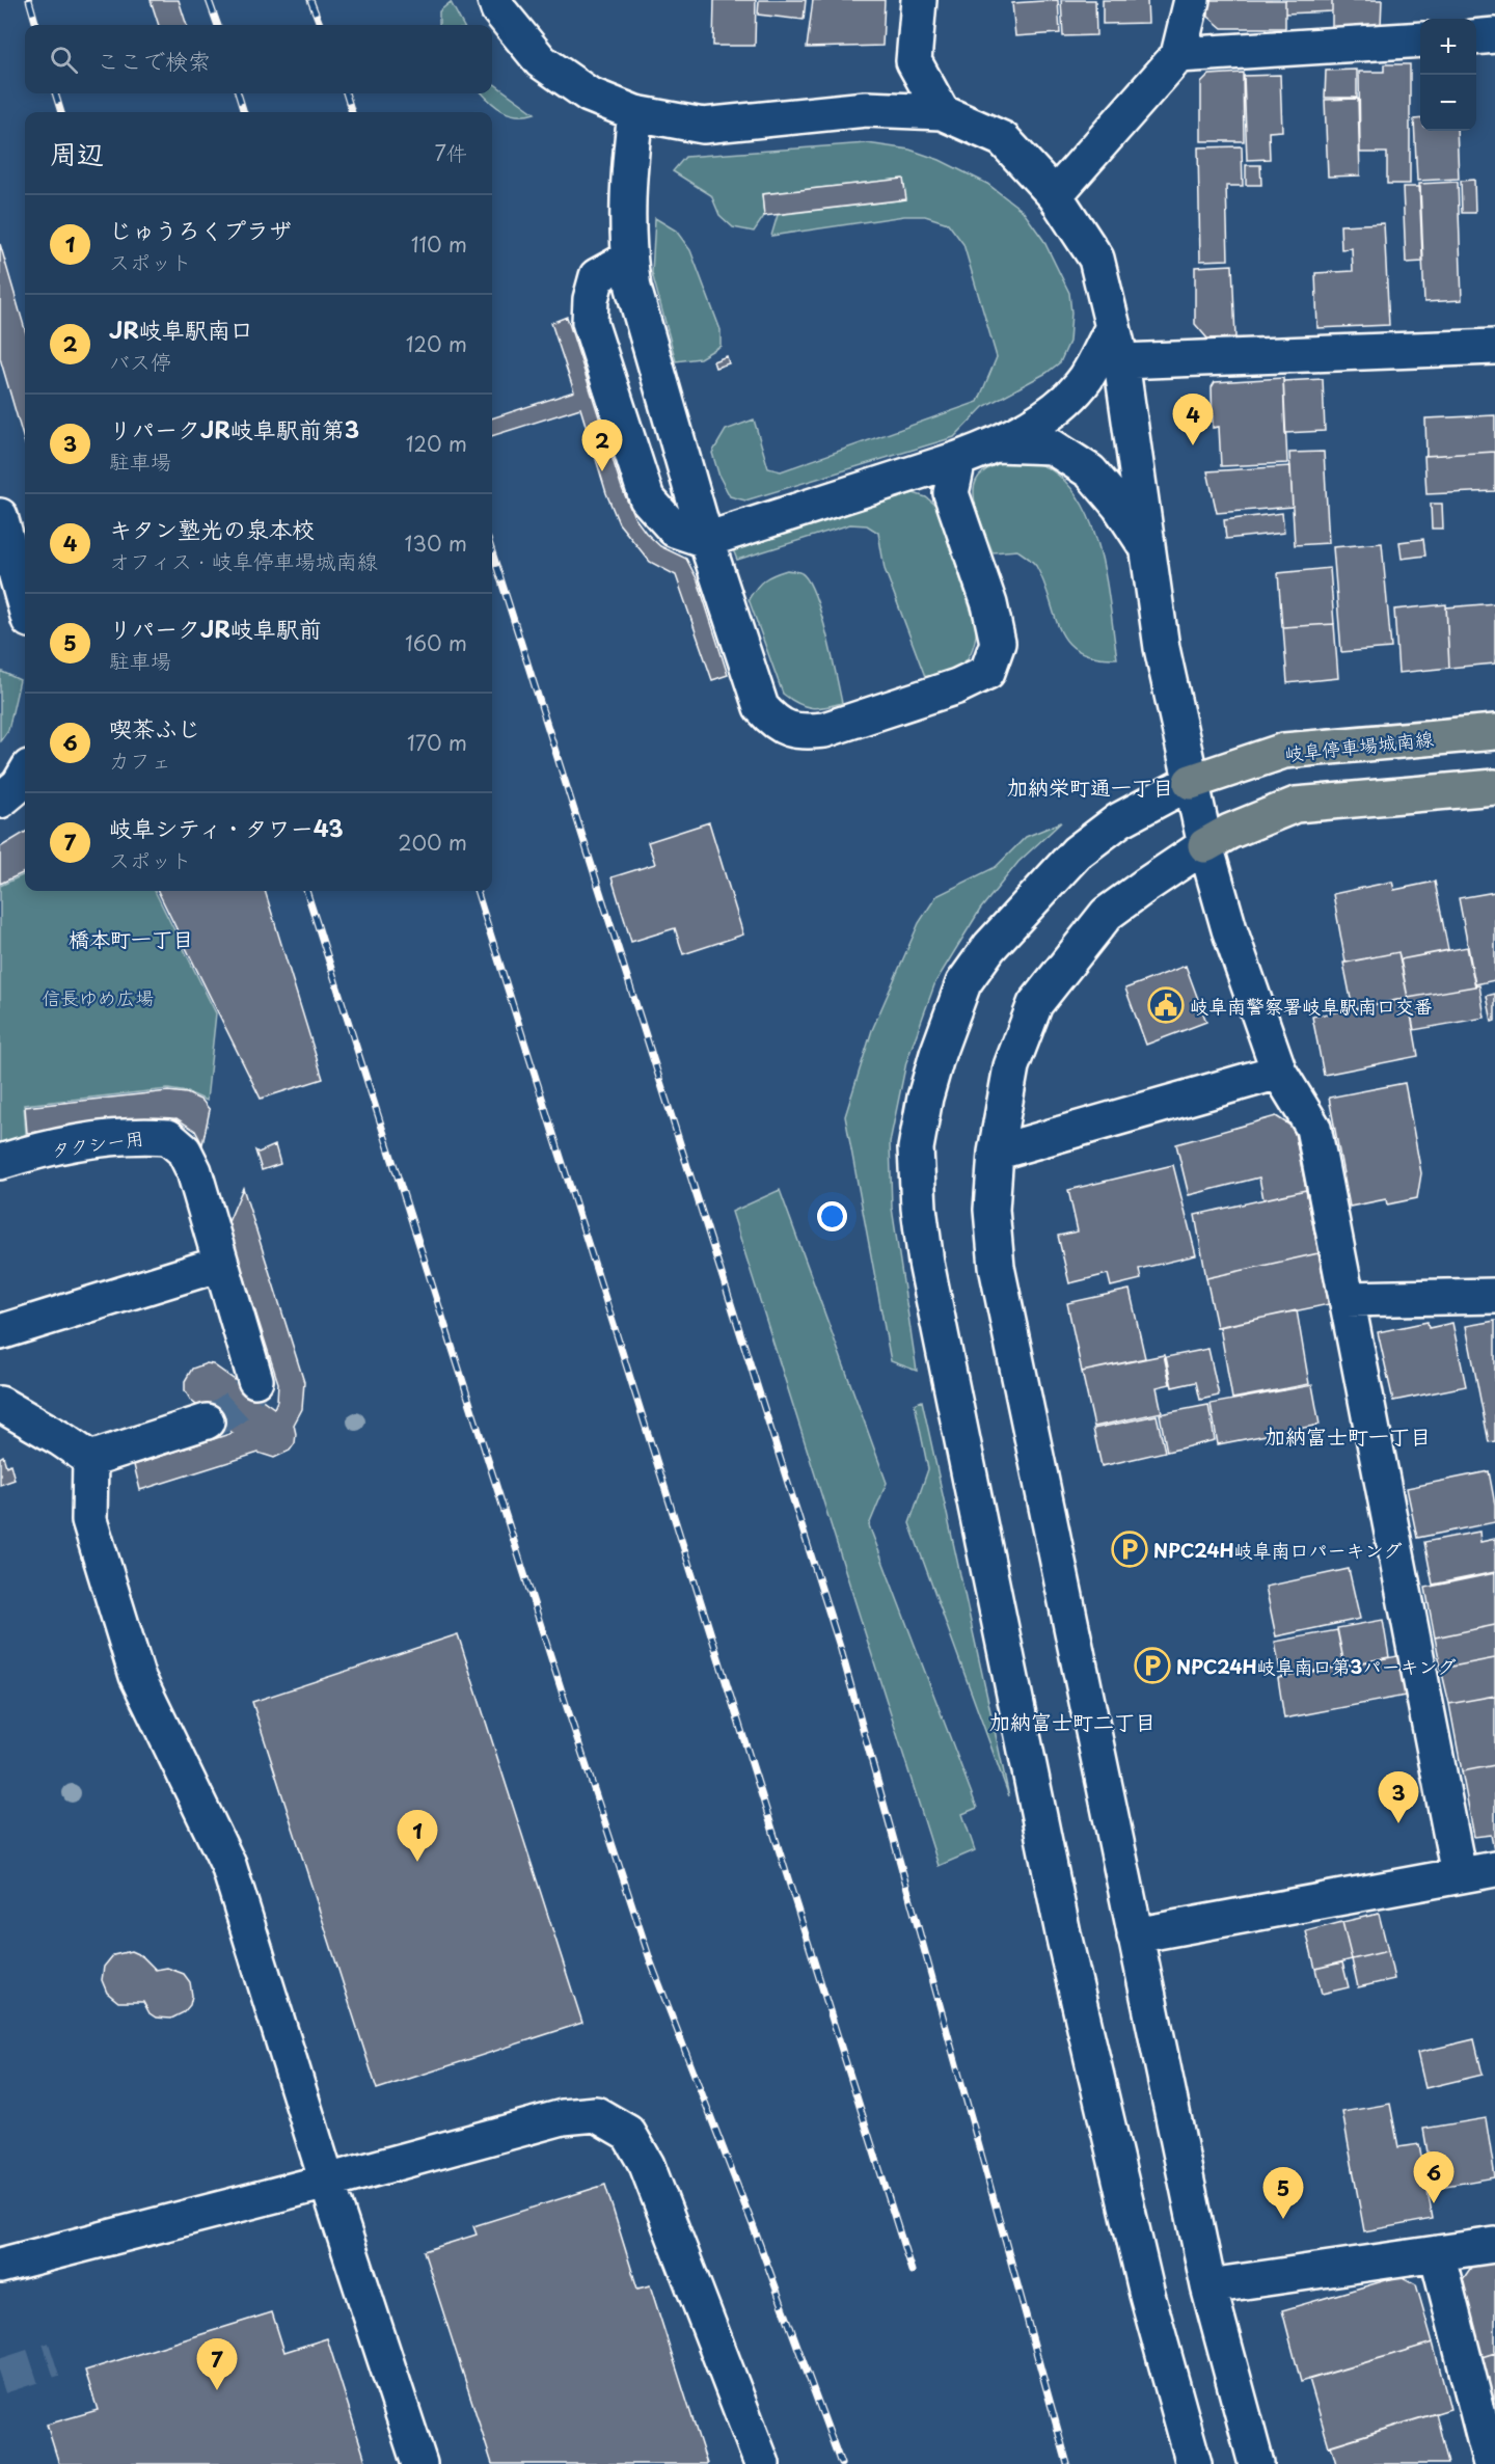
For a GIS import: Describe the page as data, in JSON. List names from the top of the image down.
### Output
{
  "streets": {
    "main road": ["岐阜停車場城南線"],
    "street": ["タクシー用"]
  },
  "districts": [
    "加納栄町通一丁目",
    "橋本町一丁目",
    "加納富士町一丁目",
    "加納富士町二丁目"
  ],
  "parks": ["信長ゆめ広場"],
  "places": {
    "public building": ["岐阜南警察署岐阜駅南口交番"],
    "parking": ["NPC24H岐阜南口パーキング", "NPC24H岐阜南口第3パーキング"]
  },
  "page": {
    "map_buttons": ["+", "−"],
    "search": "ここで検索",
    "heading": ["周辺", "7件"],
    "list": [
      {
        "mark": "1",
        "name": "じゅうろくプラザ",
        "note": "スポット",
        "value": "110 m"
      },
      {
        "mark": "2",
        "name": "JR岐阜駅南口",
        "note": "バス停",
        "value": "120 m"
      },
      {
        "mark": "3",
        "name": "リパークJR岐阜駅前第3",
        "note": "駐車場",
        "value": "120 m"
      },
      {
        "mark": "4",
        "name": "キタン塾光の泉本校",
        "note": "オフィス · 岐阜停車場城南線",
        "value": "130 m"
      },
      {
        "mark": "5",
        "name": "リパークJR岐阜駅前",
        "note": "駐車場",
        "value": "160 m"
      },
      {
        "mark": "6",
        "name": "喫茶ふじ",
        "note": "カフェ",
        "value": "170 m"
      },
      {
        "mark": "7",
        "name": "岐阜シティ・タワー43",
        "note": "スポット",
        "value": "200 m"
      }
    ],
    "pins": [
      "4",
      "2",
      "3",
      "1",
      "6",
      "5",
      "7"
    ]
  }
}
